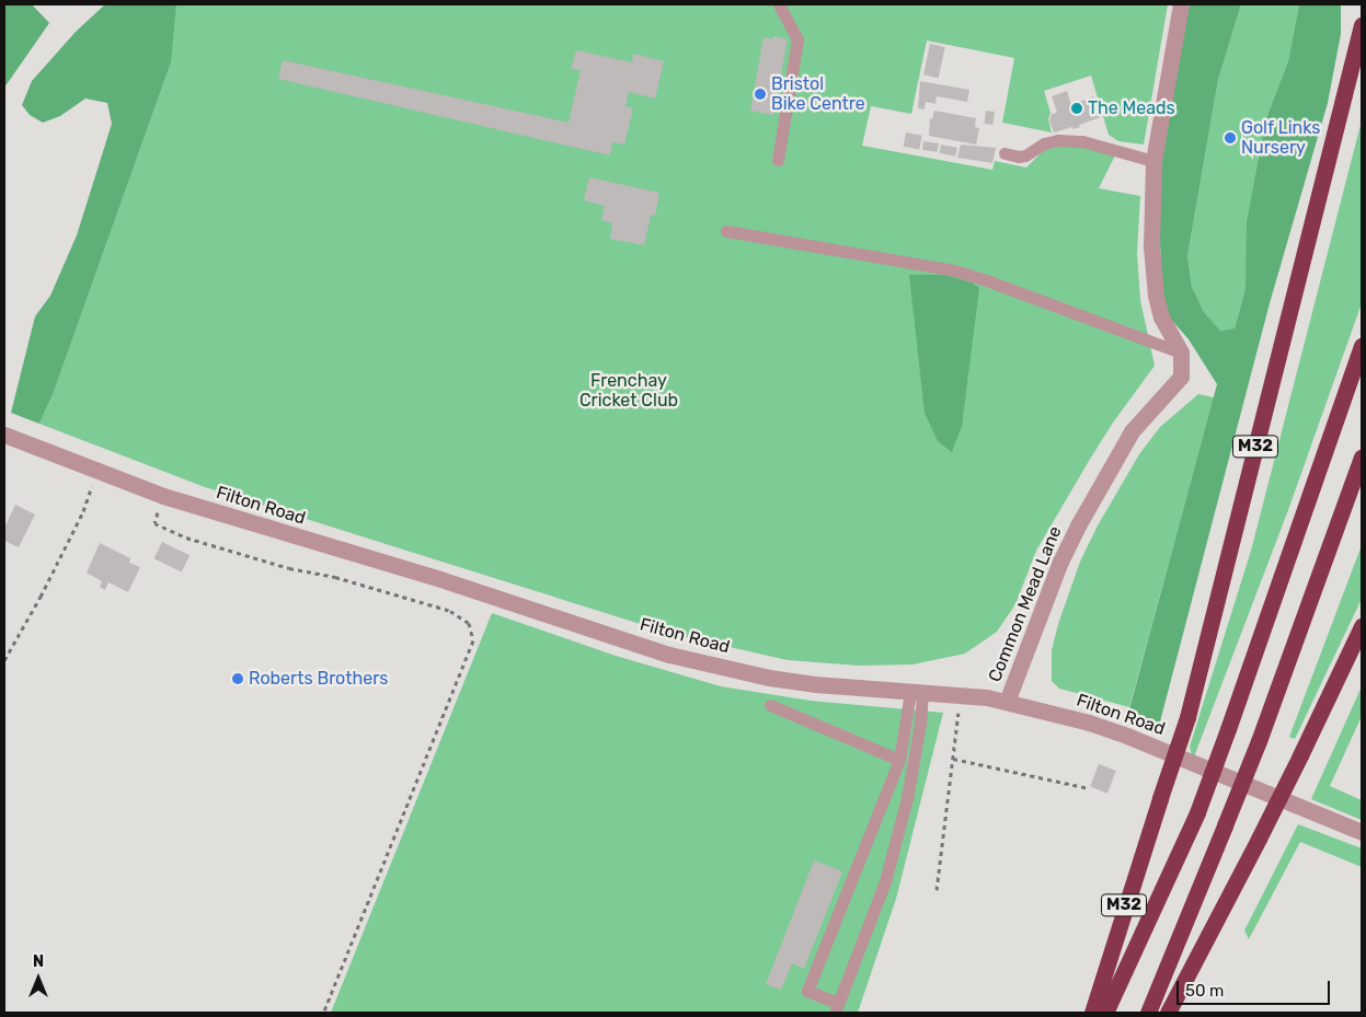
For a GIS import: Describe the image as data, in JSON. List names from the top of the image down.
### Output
{
  "streets": {
    "highway": ["M32"],
    "street": ["Filton Road", "Common Mead Lane"]
  },
  "crossings": [
    ["Filton Road", "Common Mead Lane"]
  ],
  "parks": ["Frenchay Cricket Club"],
  "places": [
    "Bristol Bike Centre",
    "The Meads",
    "Golf Links Nursery",
    "Roberts Brothers"
  ],
  "scale_bar": "50 m",
  "north": "top"
}
